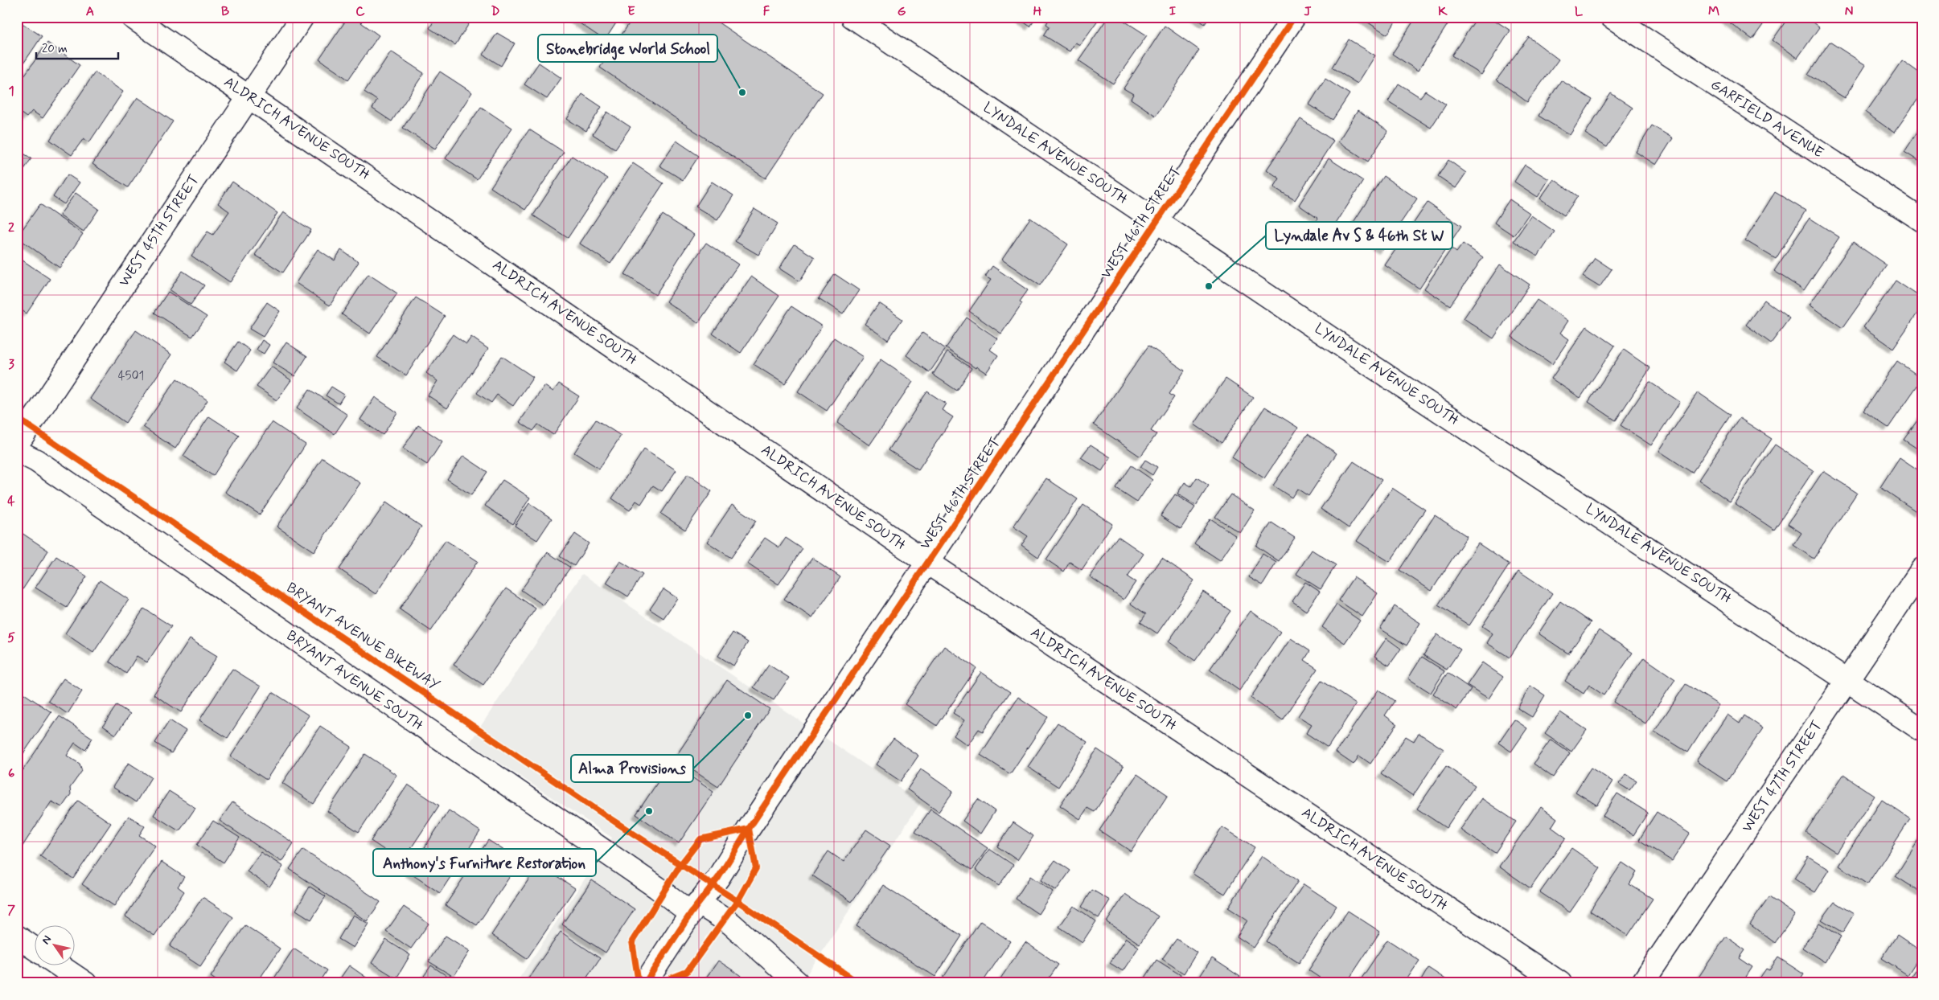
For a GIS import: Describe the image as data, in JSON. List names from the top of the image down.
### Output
{
  "streets": {
    "street": [
      "GARFIELD AVENUE",
      "ALDRICH AVENUE SOUTH",
      "LYNDALE AVENUE SOUTH",
      "WEST 46TH STREET",
      "WEST 45TH STREET",
      "BRYANT AVENUE SOUTH",
      "WEST 47TH STREET"
    ],
    "cycle path": ["BRYANT AVENUE BIKEWAY"]
  },
  "crossings": [
    ["ALDRICH AVENUE SOUTH", "WEST 46TH STREET"],
    ["ALDRICH AVENUE SOUTH", "WEST 45TH STREET"],
    ["LYNDALE AVENUE SOUTH", "WEST 46TH STREET"],
    ["LYNDALE AVENUE SOUTH", "WEST 47TH STREET"],
    ["WEST 46TH STREET", "BRYANT AVENUE SOUTH"]
  ],
  "places": [
    "Stonebridge World School",
    "Lyndale Av S & 46th St W",
    "Alma Provisions",
    "Anthony's Furniture Restoration"
  ],
  "house_numbers": ["4501"],
  "scale_bar": "20 m",
  "north": "top left",
  "grid": {
    "columns": [
      "A",
      "B",
      "C",
      "D",
      "E",
      "F",
      "G",
      "H",
      "I",
      "J",
      "K",
      "L",
      "M",
      "N"
    ],
    "rows": [
      "1",
      "2",
      "3",
      "4",
      "5",
      "6",
      "7"
    ]
  }
}
